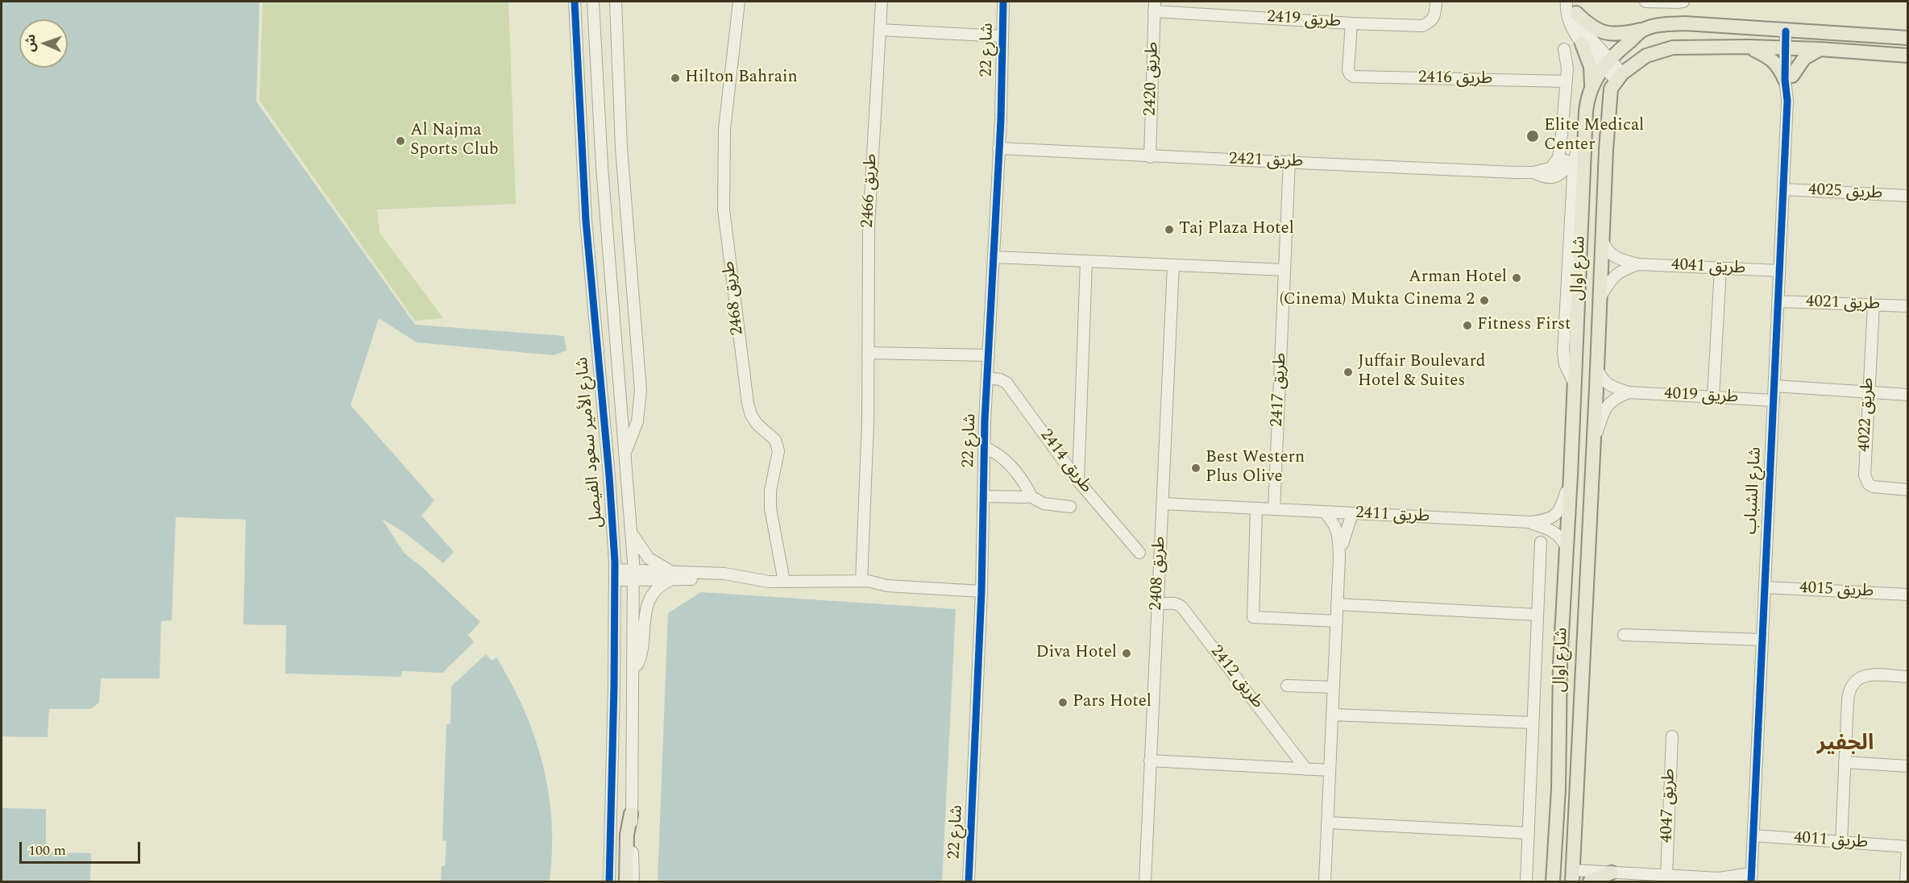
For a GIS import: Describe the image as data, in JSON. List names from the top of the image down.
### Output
{
  "streets": {
    "main road": ["شارع اوال"],
    "street": [
      "طريق 2419",
      "شارع 22",
      "طريق 2420",
      "طريق 2416",
      "طريق 2421",
      "طريق 2466",
      "طريق 4025",
      "طريق 4041",
      "طريق 2468",
      "طريق 4021",
      "طريق 2417",
      "طريق 4019",
      "طريق 4022",
      "شارع الأمير سعود الفيصل",
      "طريق 2414",
      "شارع الشباب",
      "طريق 2411",
      "طريق 2408",
      "طريق 4015",
      "طريق 2412",
      "طريق 4047",
      "طريق 4011"
    ]
  },
  "crossings": [
    ["طريق 2419", "طريق 2420"],
    ["طريق 2419", "طريق 2416"],
    ["شارع 22", "طريق 2421"],
    ["شارع 22", "طريق 2414"],
    ["طريق 2420", "طريق 2421"],
    ["طريق 2416", "طريق 2421"],
    ["طريق 2421", "شارع اوال"],
    ["طريق 2421", "طريق 2417"],
    ["طريق 4025", "شارع الشباب"],
    ["طريق 4041", "شارع اوال"],
    ["طريق 4041", "شارع الشباب"],
    ["شارع اوال", "طريق 4019"],
    ["شارع اوال", "شارع الشباب"],
    ["شارع اوال", "طريق 2411"],
    ["طريق 4021", "طريق 4022"],
    ["طريق 4021", "شارع الشباب"],
    ["طريق 2417", "طريق 2411"],
    ["طريق 4019", "شارع الشباب"],
    ["شارع الشباب", "طريق 4015"],
    ["شارع الشباب", "طريق 4011"],
    ["طريق 2411", "طريق 2408"],
    ["طريق 2408", "طريق 2412"]
  ],
  "districts": ["الجفير"],
  "places": [
    "Hilton Bahrain",
    "Elite Medical Center",
    "Al Najma Sports Club",
    "Taj Plaza Hotel",
    "Arman Hotel",
    "(Cinema) Mukta Cinema 2",
    "Fitness First",
    "Juffair Boulevard Hotel & Suites",
    "Best Western Plus Olive",
    "Diva Hotel",
    "Pars Hotel"
  ],
  "scale_bar": "100 m",
  "north": "left"
}
